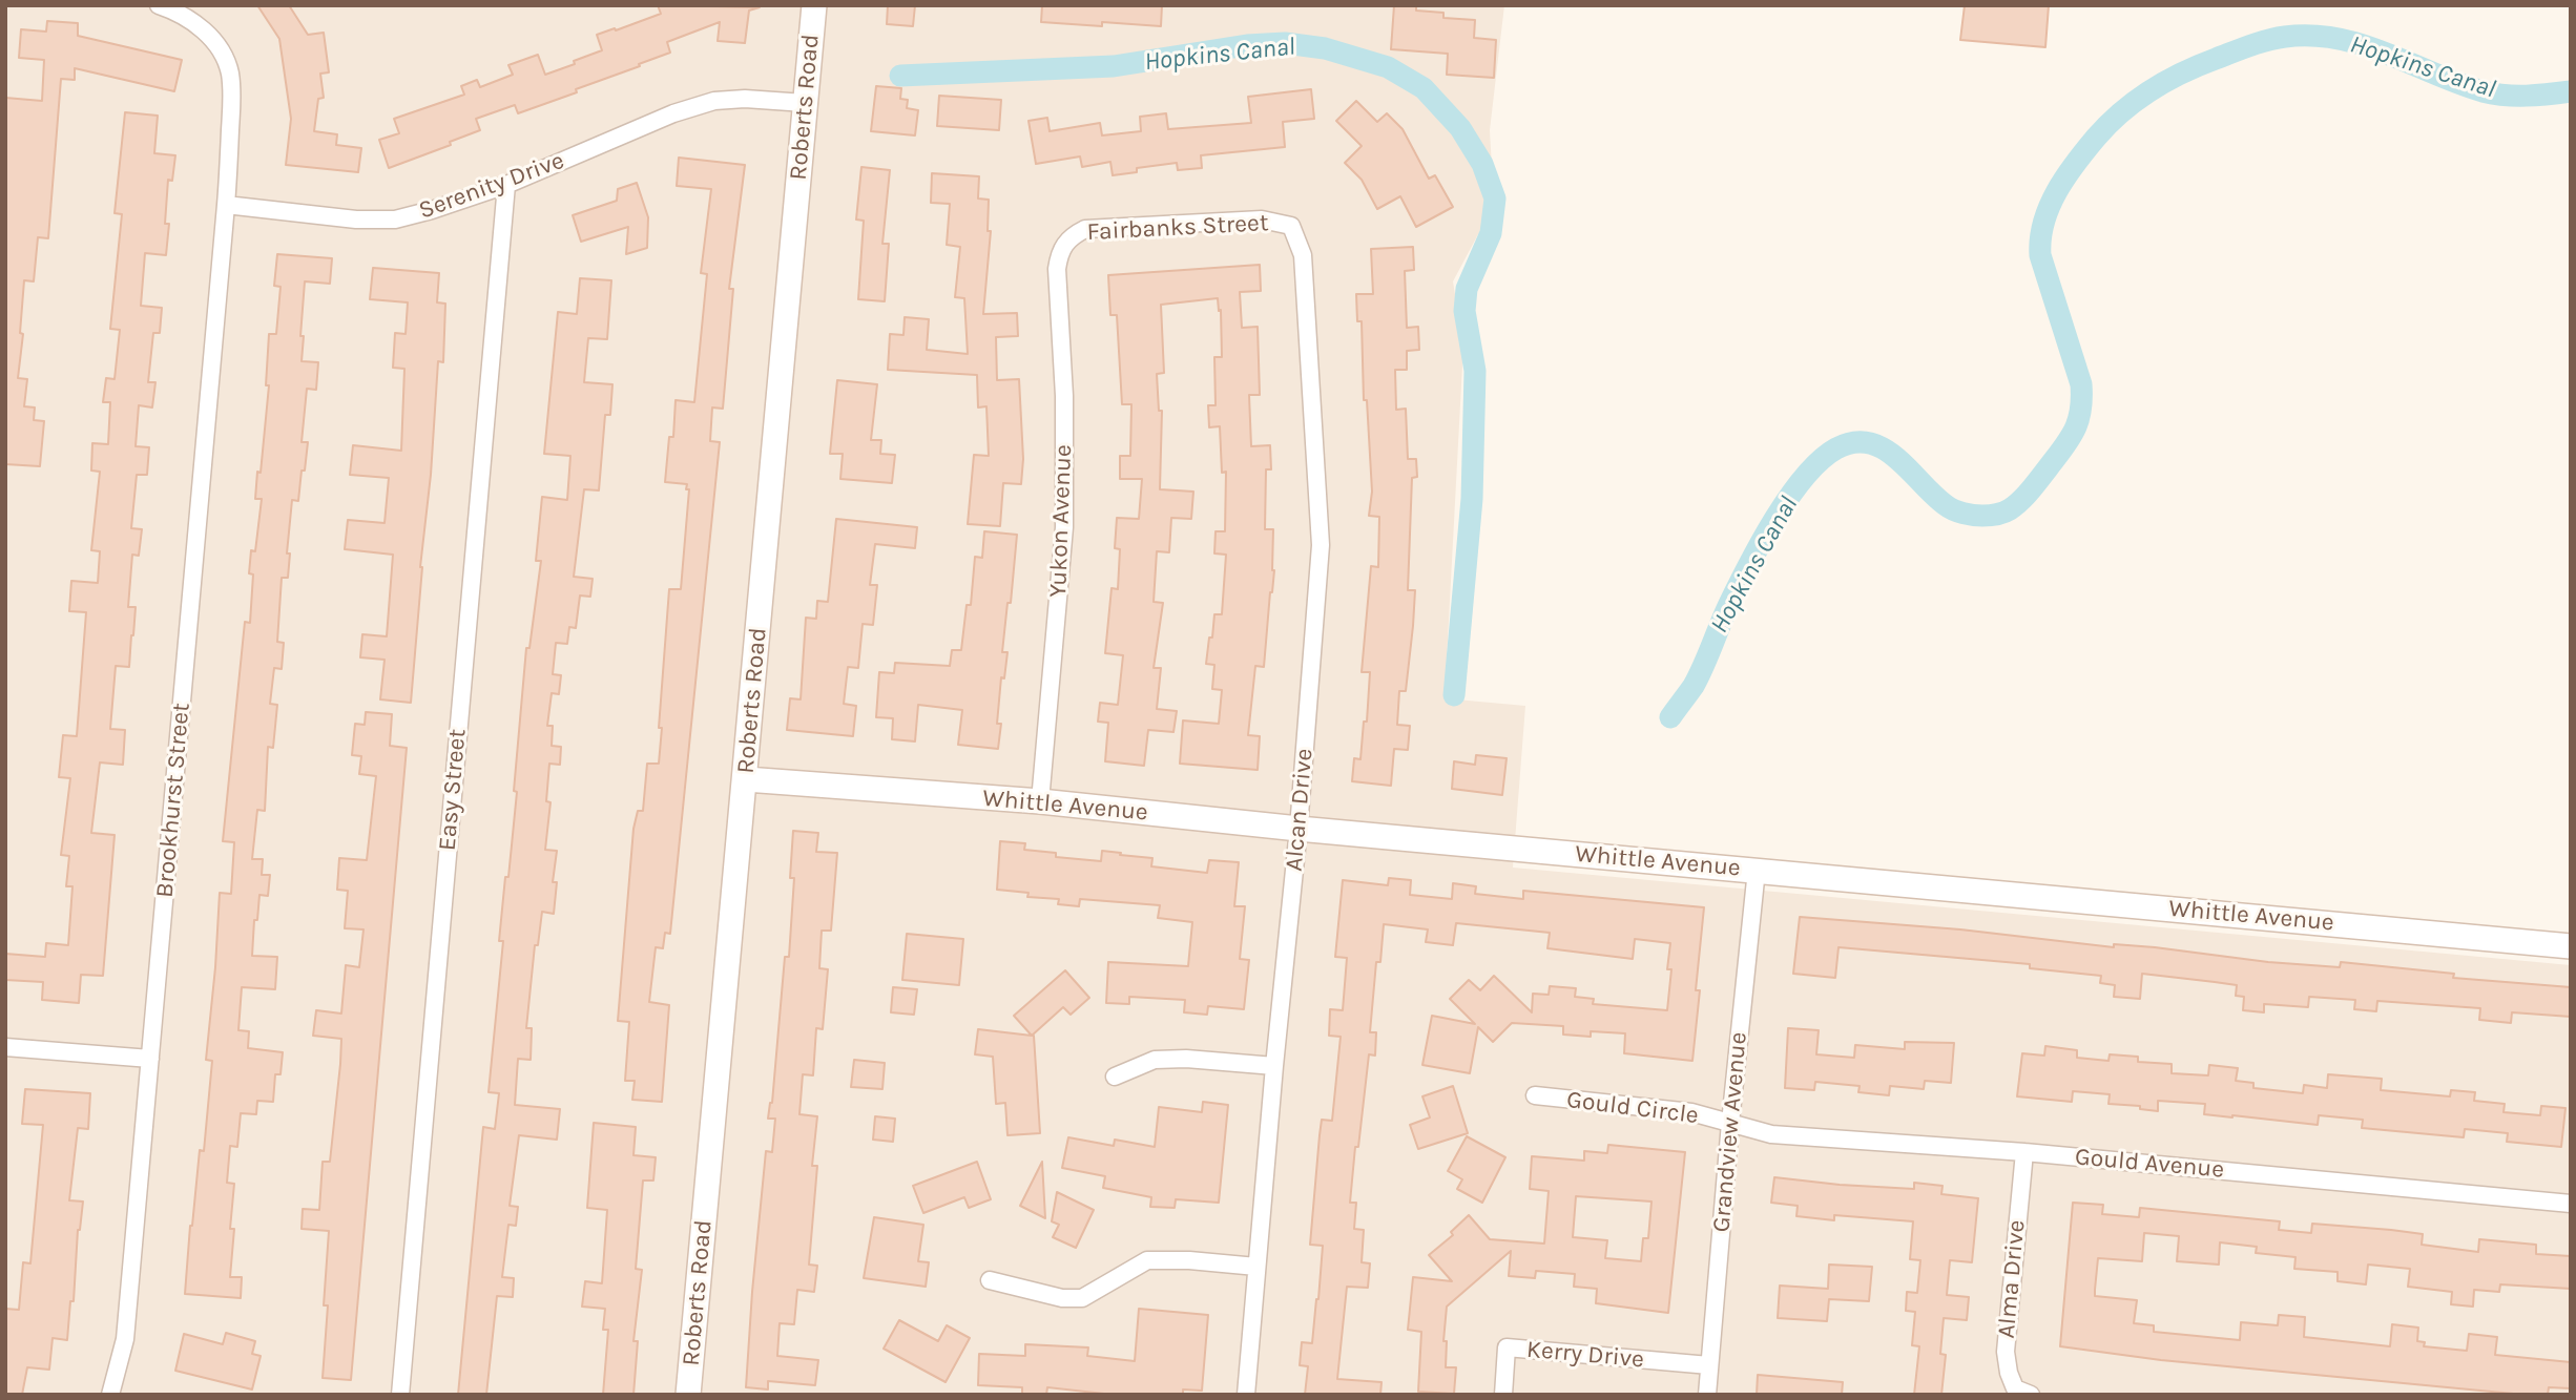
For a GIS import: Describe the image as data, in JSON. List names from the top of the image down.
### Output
{
  "streets": {
    "street": [
      "Roberts Road",
      "Serenity Drive",
      "Fairbanks Street",
      "Yukon Avenue",
      "Easy Street",
      "Brookhurst Street",
      "Whittle Avenue",
      "Alcan Drive",
      "Gould Circle",
      "Grandview Avenue",
      "Gould Avenue",
      "Alma Drive",
      "Kerry Drive"
    ]
  },
  "crossings": [
    ["Roberts Road", "Serenity Drive"],
    ["Roberts Road", "Whittle Avenue"],
    ["Serenity Drive", "Easy Street"],
    ["Serenity Drive", "Brookhurst Street"],
    ["Fairbanks Street", "Yukon Avenue"],
    ["Fairbanks Street", "Alcan Drive"],
    ["Yukon Avenue", "Whittle Avenue"],
    ["Whittle Avenue", "Alcan Drive"],
    ["Whittle Avenue", "Grandview Avenue"],
    ["Gould Circle", "Grandview Avenue"],
    ["Gould Circle", "Gould Avenue"],
    ["Grandview Avenue", "Gould Avenue"],
    ["Grandview Avenue", "Kerry Drive"],
    ["Gould Avenue", "Alma Drive"]
  ],
  "water": ["Hopkins Canal"]
}
